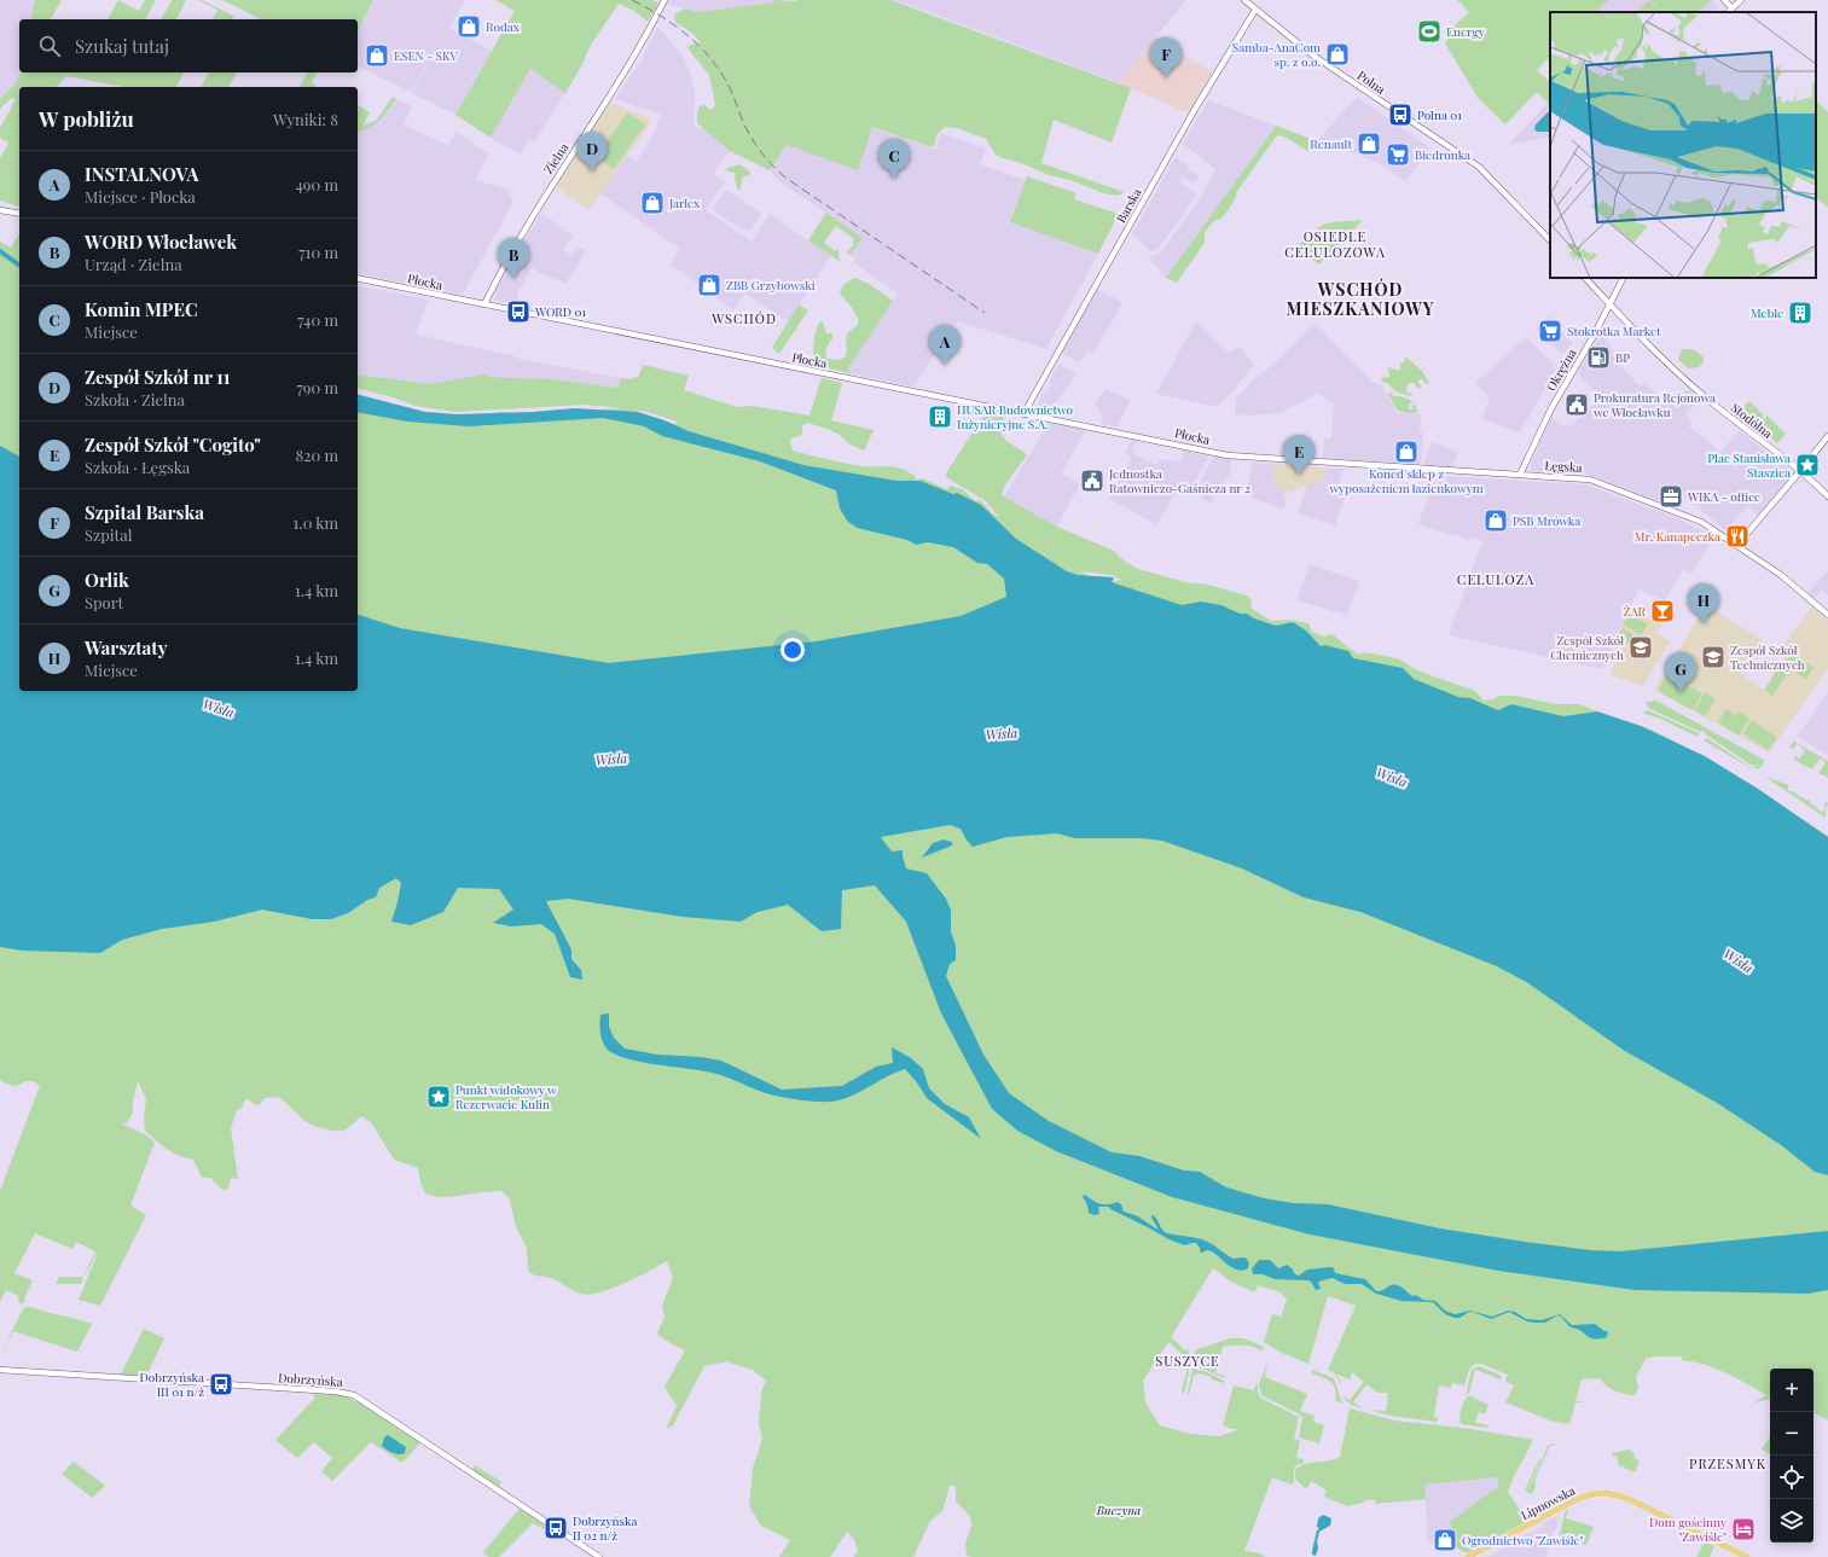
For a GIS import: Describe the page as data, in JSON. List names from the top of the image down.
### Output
{
  "streets": {
    "main road": ["Lipnowska"],
    "street": [
      "Polna",
      "Zielna",
      "Barska",
      "Płocka",
      "Okrężna",
      "Stodólna",
      "Łęgska",
      "Dobrzyńska"
    ]
  },
  "crossings": [
    ["Polna", "Barska"],
    ["Zielna", "Płocka"],
    ["Barska", "Płocka"],
    ["Płocka", "Łęgska"],
    ["Okrężna", "Stodólna"],
    ["Okrężna", "Łęgska"]
  ],
  "districts": [
    "OSIEDLE CELULOZOWA",
    "WSCHÓD MIESZKANIOWY",
    "WSCHÓD",
    "CELULOZA",
    "SUSZYCE",
    "PRZESMYK"
  ],
  "water": ["Wisła"],
  "parks": ["Buczyna"],
  "places": {
    "shop": [
      "Rodax",
      "Samba-AnaCom sp. z o.o.",
      "ESEN - SKV",
      "Renault",
      "Jarlex",
      "ZBB Grzybowski",
      "Koned sklep z wyposażeniem łazienkowym",
      "PSB Mrówka",
      "Ogrodnictwo \"Zawiśle\""
    ],
    "sports": ["Energy"],
    "bus stop": [
      "Polna 01",
      "WORD 01",
      "Dobrzyńska III 01 n/ż",
      "Dobrzyńska II 02 n/ż"
    ],
    "supermarket": ["Biedronka", "Stokrotka Market"],
    "building": ["Meble", "HUSAR Budownictwo Inżynieryjne S.A."],
    "fuel station": ["BP"],
    "public building": ["Prokuratura Rejonowa we Włocławku", "Jednostka Ratowniczo-Gaśnicza nr 2"],
    "place": ["Plac Stanisława Staszica", "Punkt widokowy w Rezerwacie Kulin"],
    "office": ["WIKA - office"],
    "restaurant": ["Mr. Kanapeczka"],
    "bar": ["ŻAR"],
    "school or university": ["Zespół Szkół Chemicznych", "Zespół Szkół Technicznych"],
    "hotel": ["Dom gościnny \"Zawiśle\""]
  },
  "page": {
    "search": "Szukaj tutaj",
    "pins": [
      "F",
      "D",
      "C",
      "B",
      "A",
      "E",
      "H",
      "G"
    ],
    "heading": ["W pobliżu", "Wyniki: 8"],
    "list": [
      {
        "mark": "A",
        "name": "INSTALNOVA",
        "note": "Miejsce · Płocka",
        "value": "490 m"
      },
      {
        "mark": "B",
        "name": "WORD Włocławek",
        "note": "Urząd · Zielna",
        "value": "710 m"
      },
      {
        "mark": "C",
        "name": "Komin MPEC",
        "note": "Miejsce",
        "value": "740 m"
      },
      {
        "mark": "D",
        "name": "Zespół Szkół nr 11",
        "note": "Szkoła · Zielna",
        "value": "790 m"
      },
      {
        "mark": "E",
        "name": "Zespół Szkół \"Cogito\"",
        "note": "Szkoła · Łęgska",
        "value": "820 m"
      },
      {
        "mark": "F",
        "name": "Szpital Barska",
        "note": "Szpital",
        "value": "1.0 km"
      },
      {
        "mark": "G",
        "name": "Orlik",
        "note": "Sport",
        "value": "1.4 km"
      },
      {
        "mark": "H",
        "name": "Warsztaty",
        "note": "Miejsce",
        "value": "1.4 km"
      }
    ],
    "map_buttons": ["+", "−"]
  }
}
